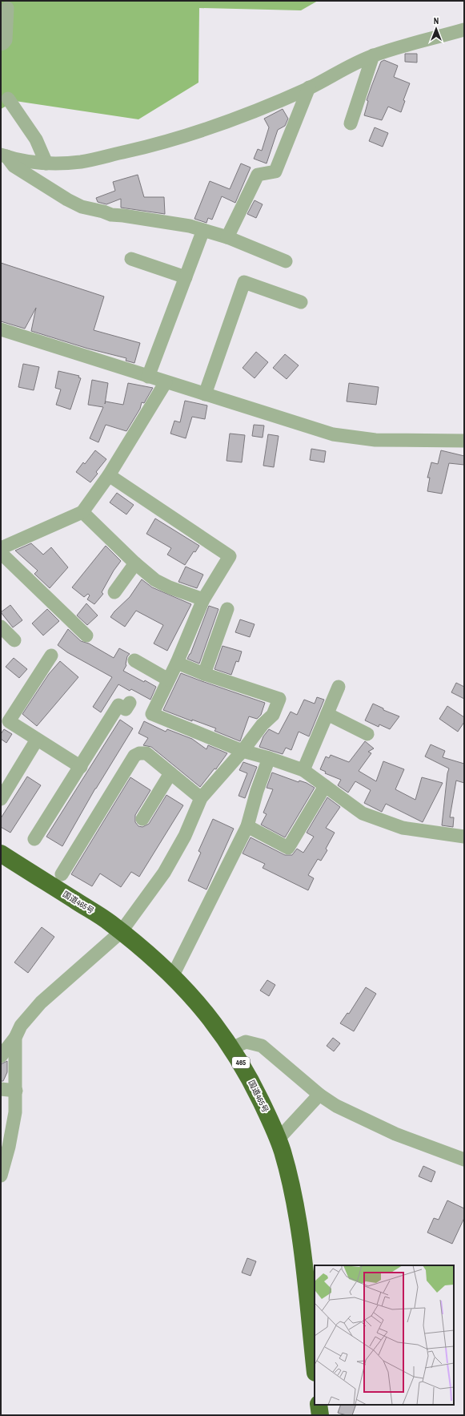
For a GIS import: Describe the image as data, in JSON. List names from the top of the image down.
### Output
{
  "streets": {
    "highway": ["国道465号", "465"]
  },
  "north": "top"
}
